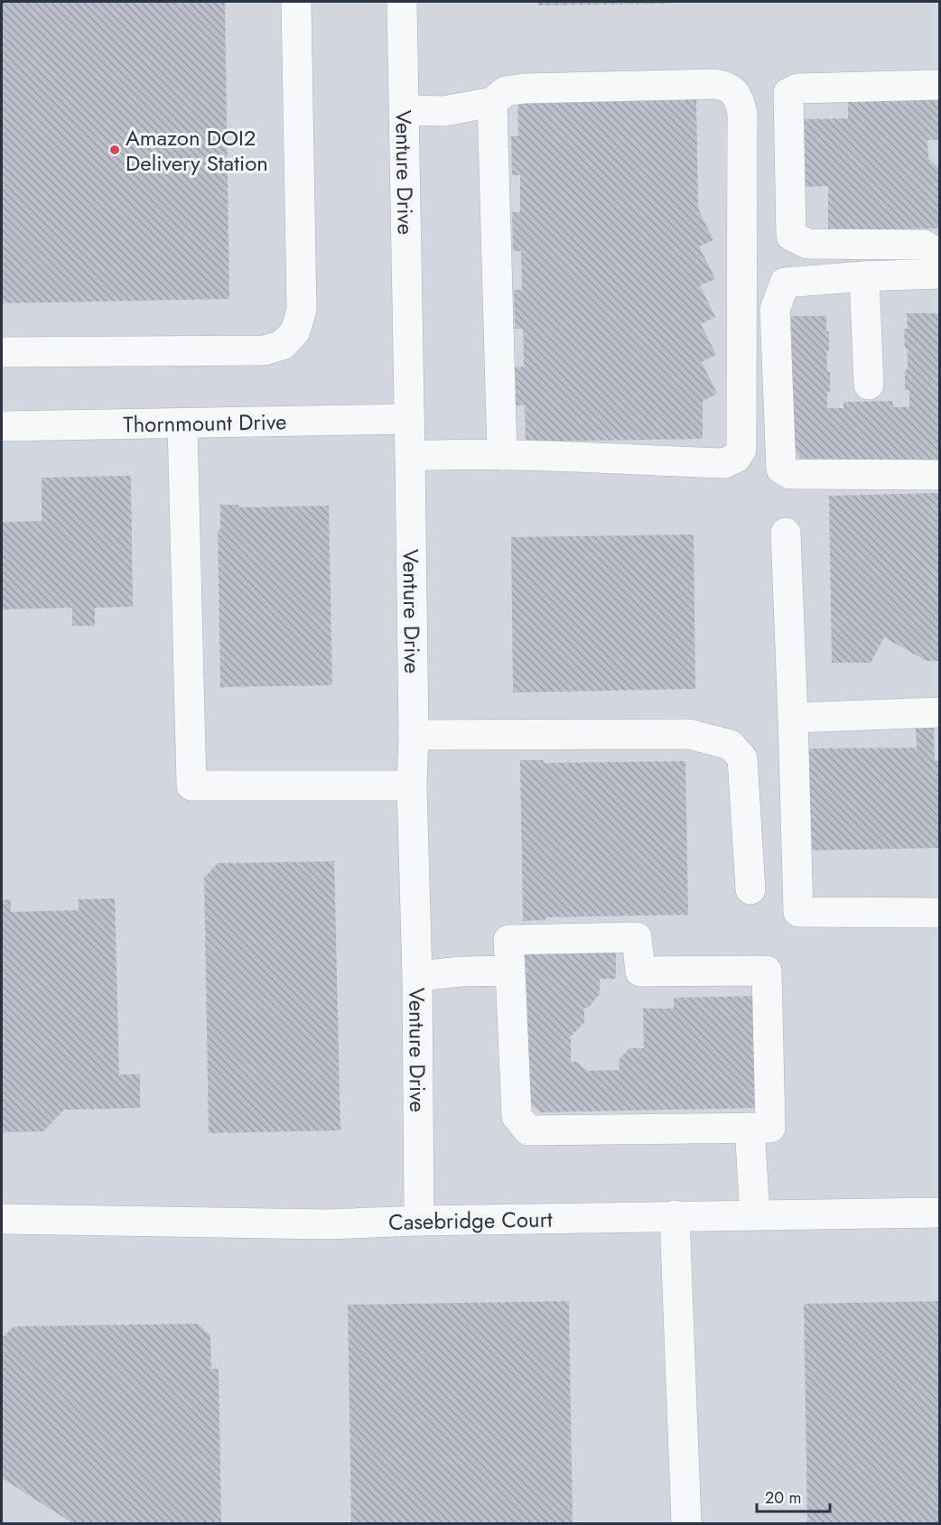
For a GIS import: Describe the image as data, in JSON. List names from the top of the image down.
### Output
{
  "streets": {
    "street": ["Venture Drive", "Thornmount Drive", "Casebridge Court"]
  },
  "crossings": [
    ["Venture Drive", "Thornmount Drive"],
    ["Venture Drive", "Casebridge Court"]
  ],
  "places": ["Amazon DOI2 Delivery Station"],
  "scale_bar": "20 m"
}
